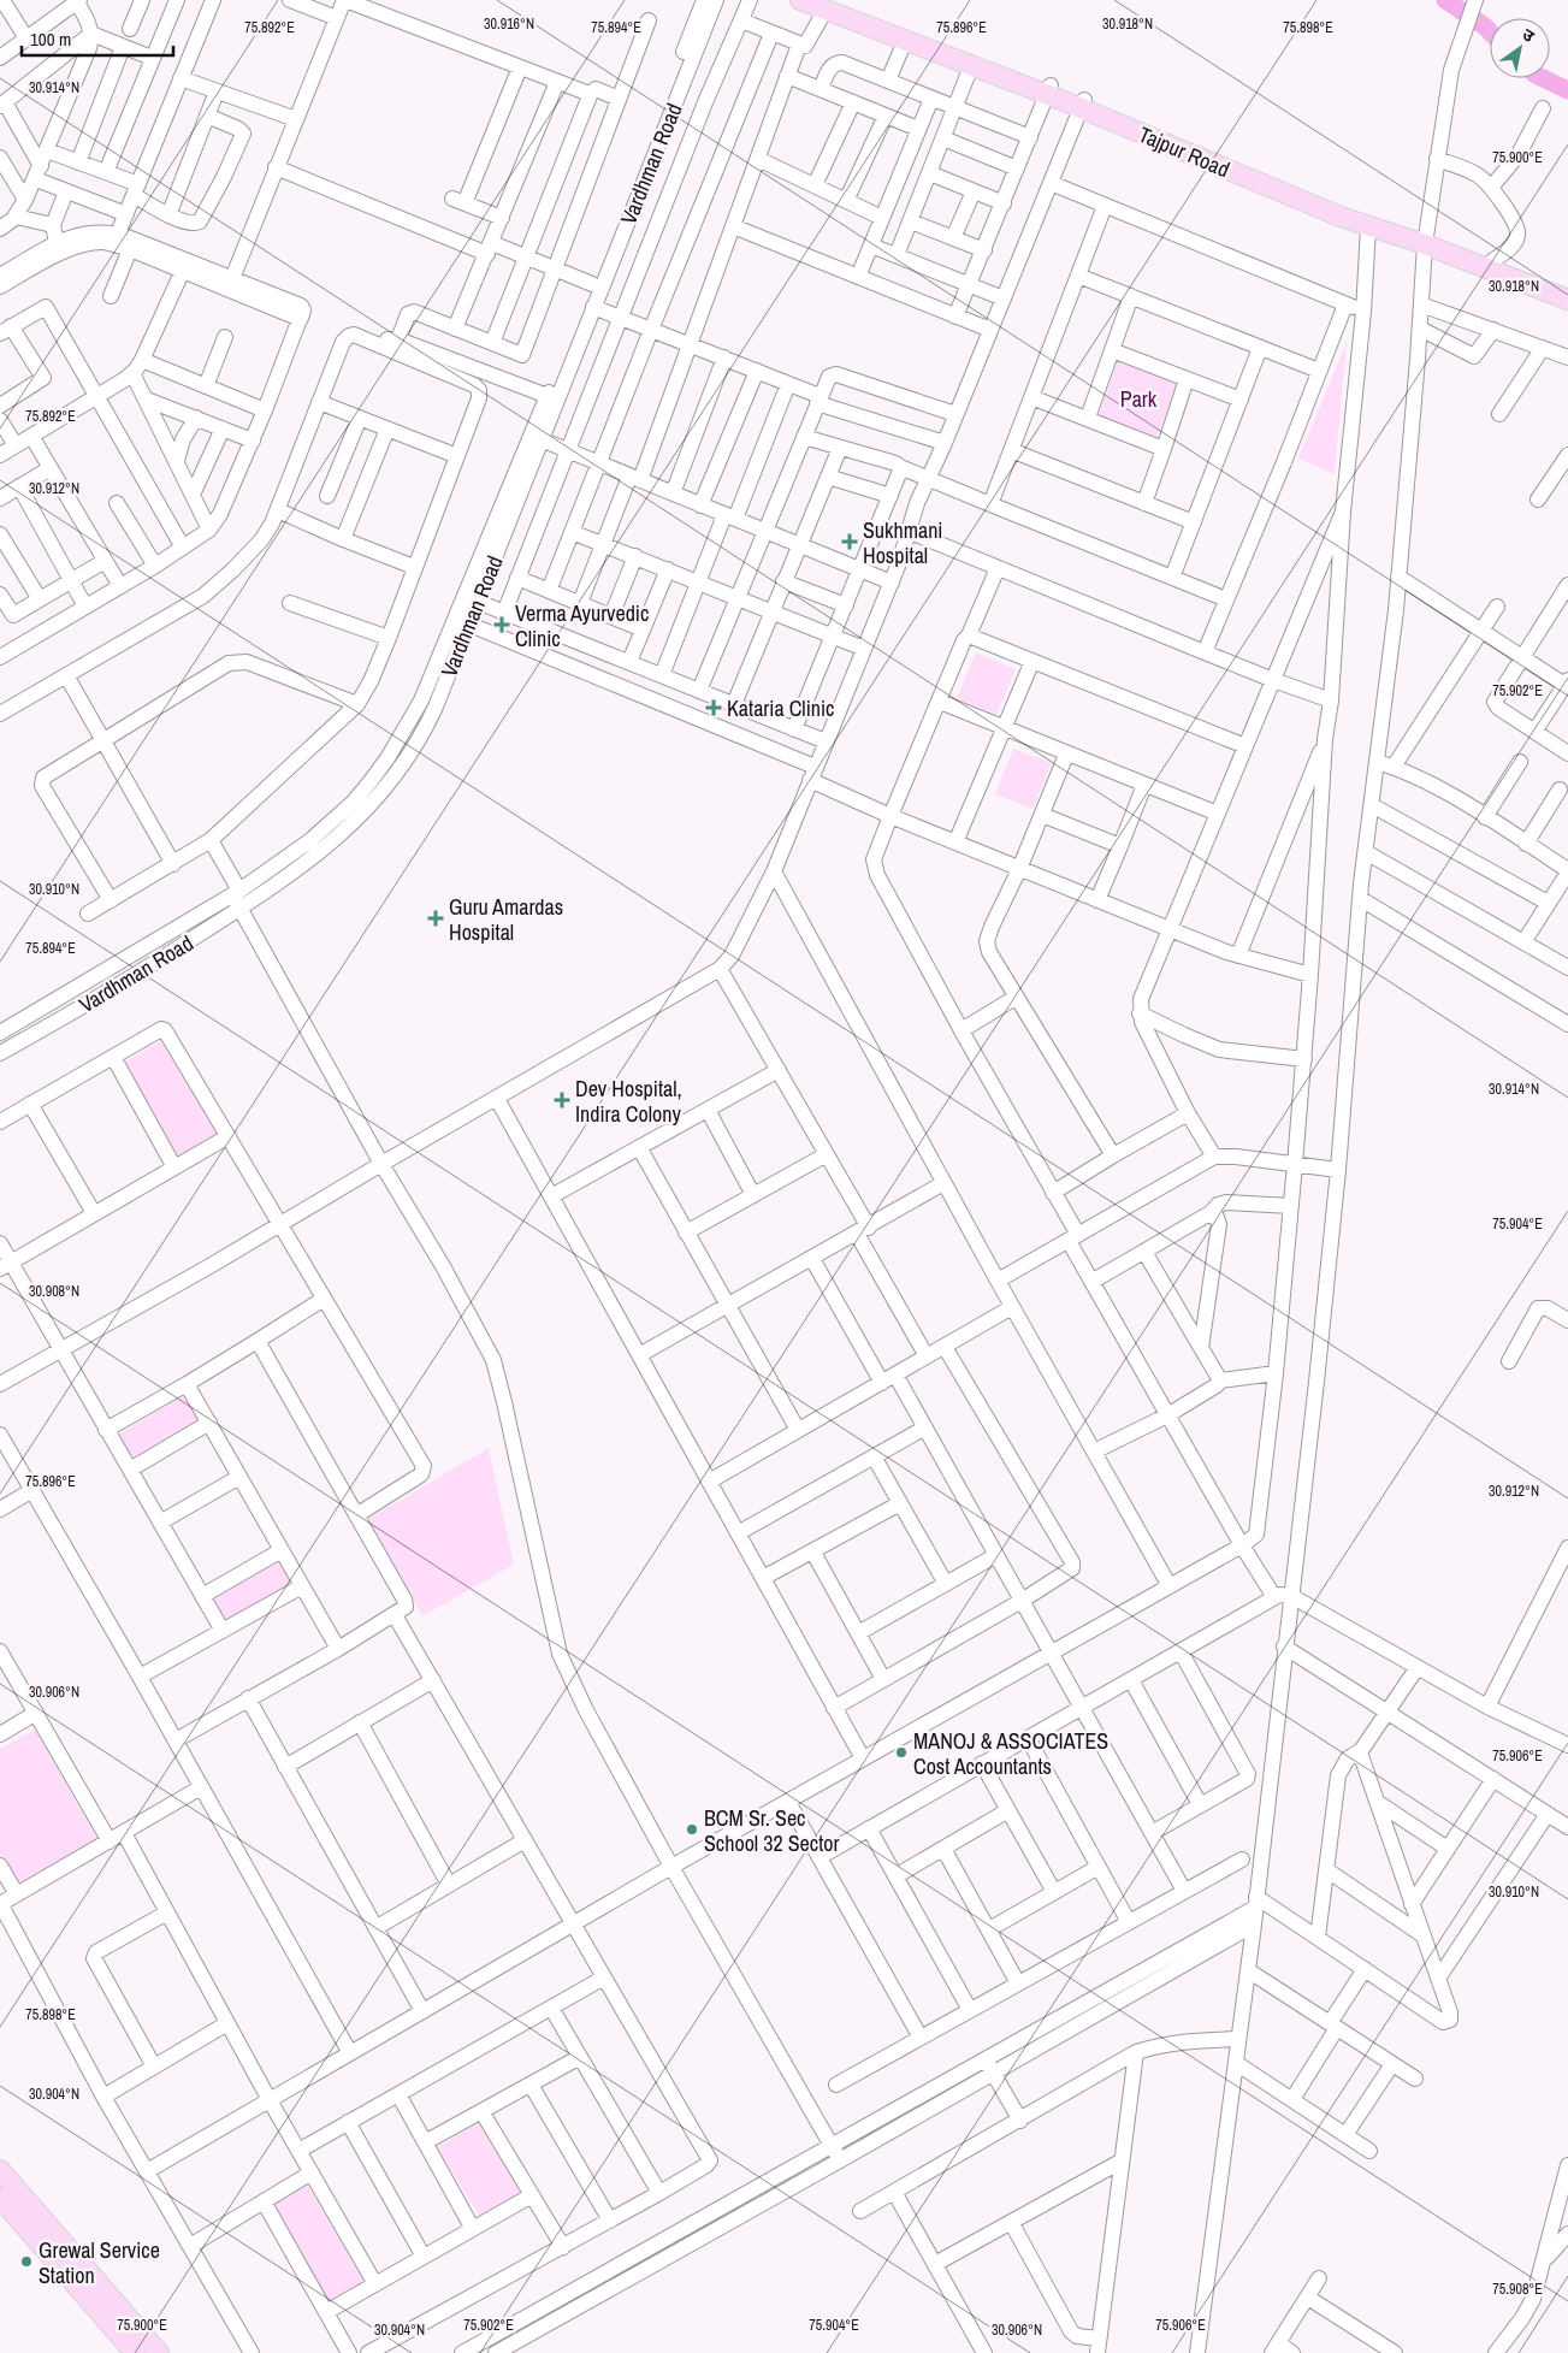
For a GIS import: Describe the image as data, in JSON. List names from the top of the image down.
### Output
{
  "streets": {
    "main road": ["Tajpur Road"],
    "street": ["Vardhman Road"]
  },
  "parks": ["Park"],
  "places": {
    "health": [
      "Sukhmani Hospital",
      "Verma Ayurvedic Clinic",
      "Kataria Clinic",
      "Guru Amardas Hospital",
      "Dev Hospital, Indira Colony"
    ],
    "other": ["MANOJ & ASSOCIATES Cost Accountants", "BCM Sr. Sec School 32 Sector", "Grewal Service Station"]
  },
  "scale_bar": "100 m",
  "north": "top right",
  "coordinates": [
    "30.916°N",
    "30.918°N",
    "75.898°E",
    "75.892°E",
    "75.894°E",
    "75.896°E",
    "30.914°N",
    "75.900°E",
    "30.912°N",
    "75.902°E",
    "30.910°N",
    "75.904°E",
    "30.908°N",
    "30.906°N",
    "75.906°E",
    "30.904°N",
    "75.908°E"
  ]
}
